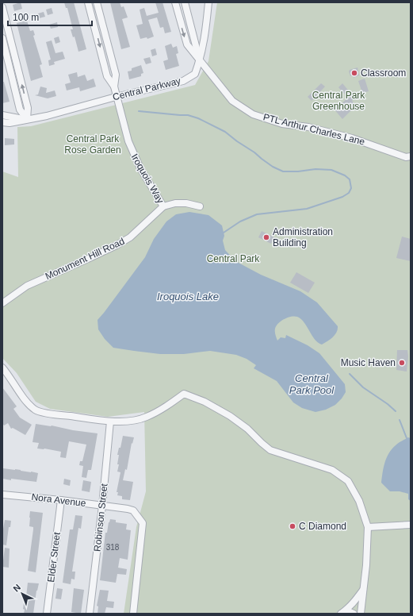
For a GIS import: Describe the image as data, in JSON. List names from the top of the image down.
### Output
{
  "streets": {
    "street": [
      "Central Parkway",
      "PTL Arthur Charles Lane",
      "Iroquois Way",
      "Monument Hill Road",
      "Nora Avenue",
      "Robinson Street",
      "Elder Street"
    ]
  },
  "crossings": [
    ["Central Parkway", "PTL Arthur Charles Lane"],
    ["Central Parkway", "Iroquois Way"],
    ["Iroquois Way", "Monument Hill Road"],
    ["Nora Avenue", "Robinson Street"],
    ["Nora Avenue", "Elder Street"]
  ],
  "water": ["Iroquois Lake", "Central Park Pool"],
  "parks": ["Central Park Greenhouse", "Central Park Rose Garden", "Central Park"],
  "places": [
    "Classroom",
    "Administration Building",
    "Music Haven",
    "C Diamond"
  ],
  "house_numbers": ["318"],
  "scale_bar": "100 m",
  "north": "top left"
}
